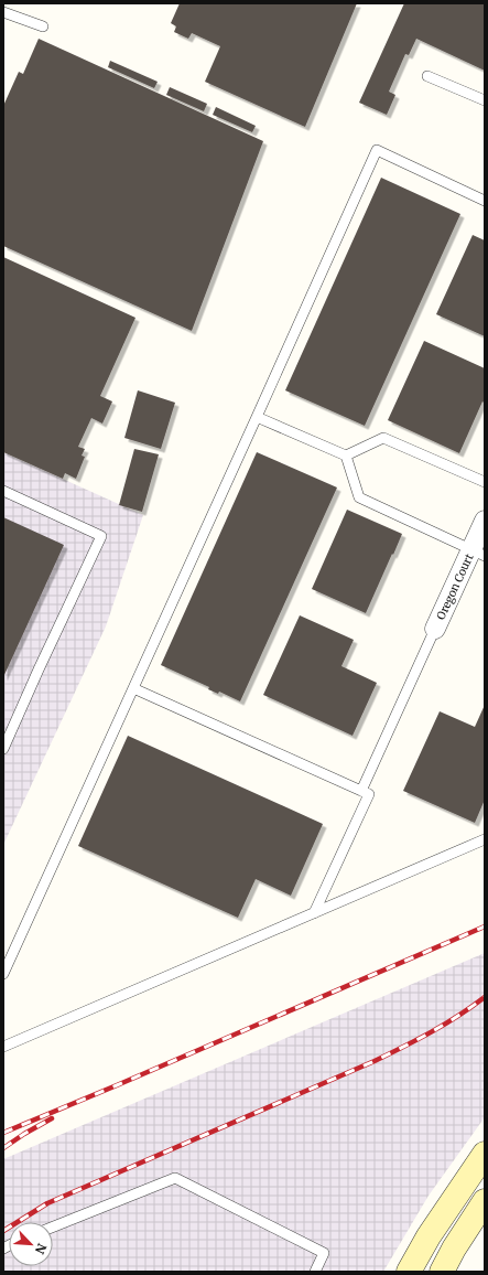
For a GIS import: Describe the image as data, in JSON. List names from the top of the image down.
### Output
{
  "streets": {
    "street": ["Oregon Court"]
  },
  "north": "bottom right"
}
